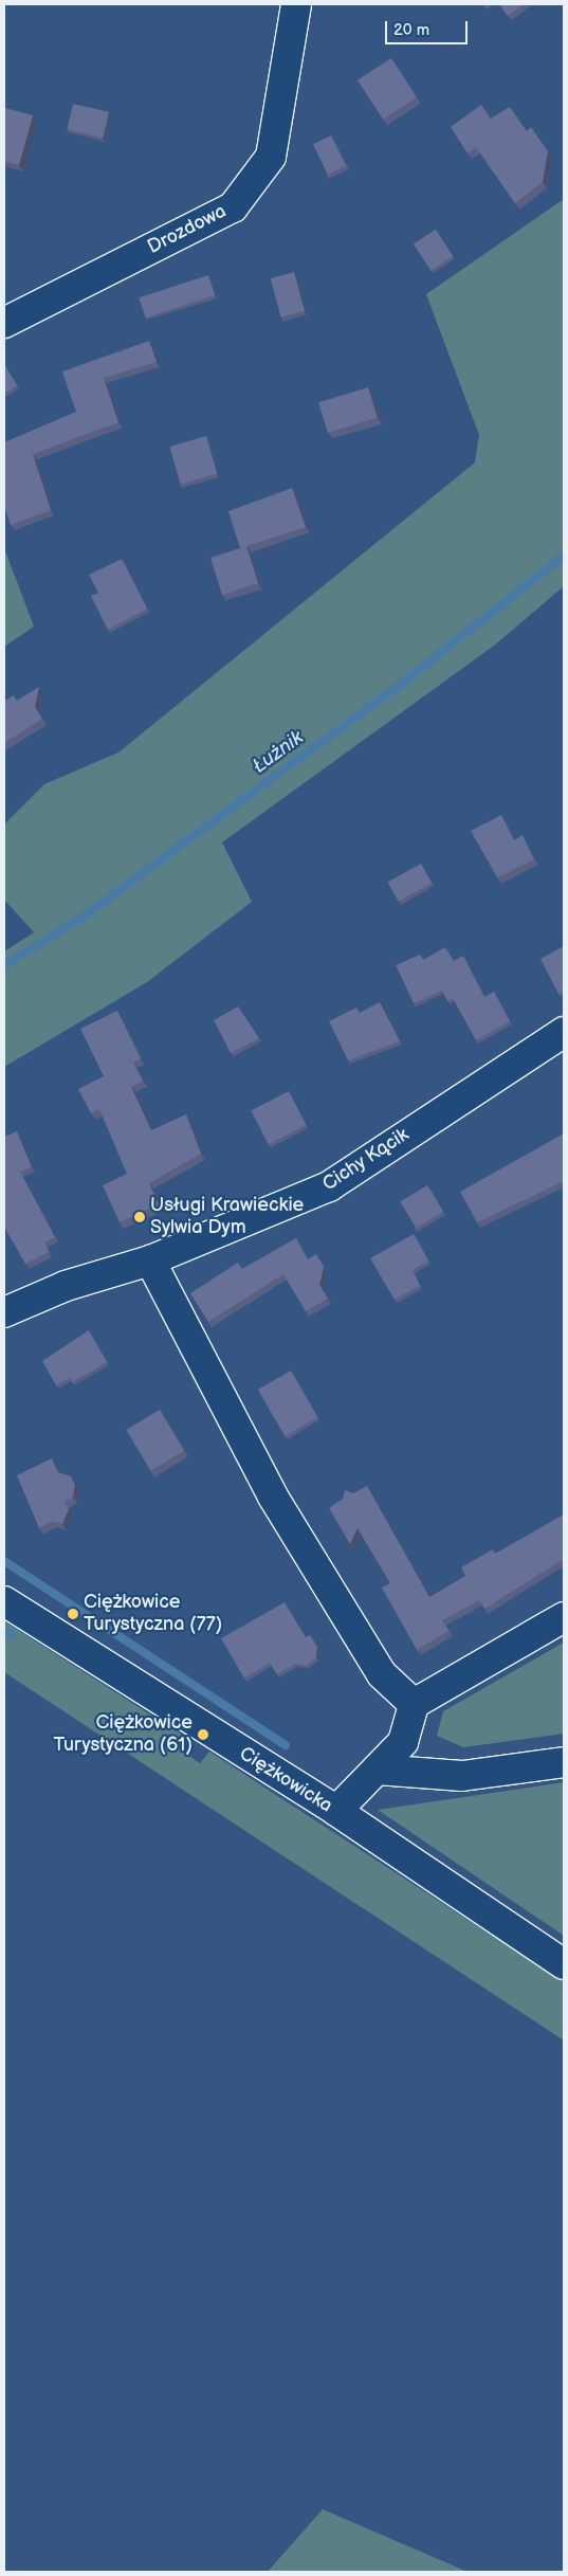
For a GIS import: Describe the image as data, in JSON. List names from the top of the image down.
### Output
{
  "streets": {
    "street": ["Drozdowa", "Cichy Kącik", "Ciężkowicka"]
  },
  "water": ["Łużnik"],
  "places": ["Usługi Krawieckie Sylwia Dym", "Ciężkowice Turystyczna (77)", "Ciężkowice Turystyczna (61)"],
  "scale_bar": "20 m"
}
